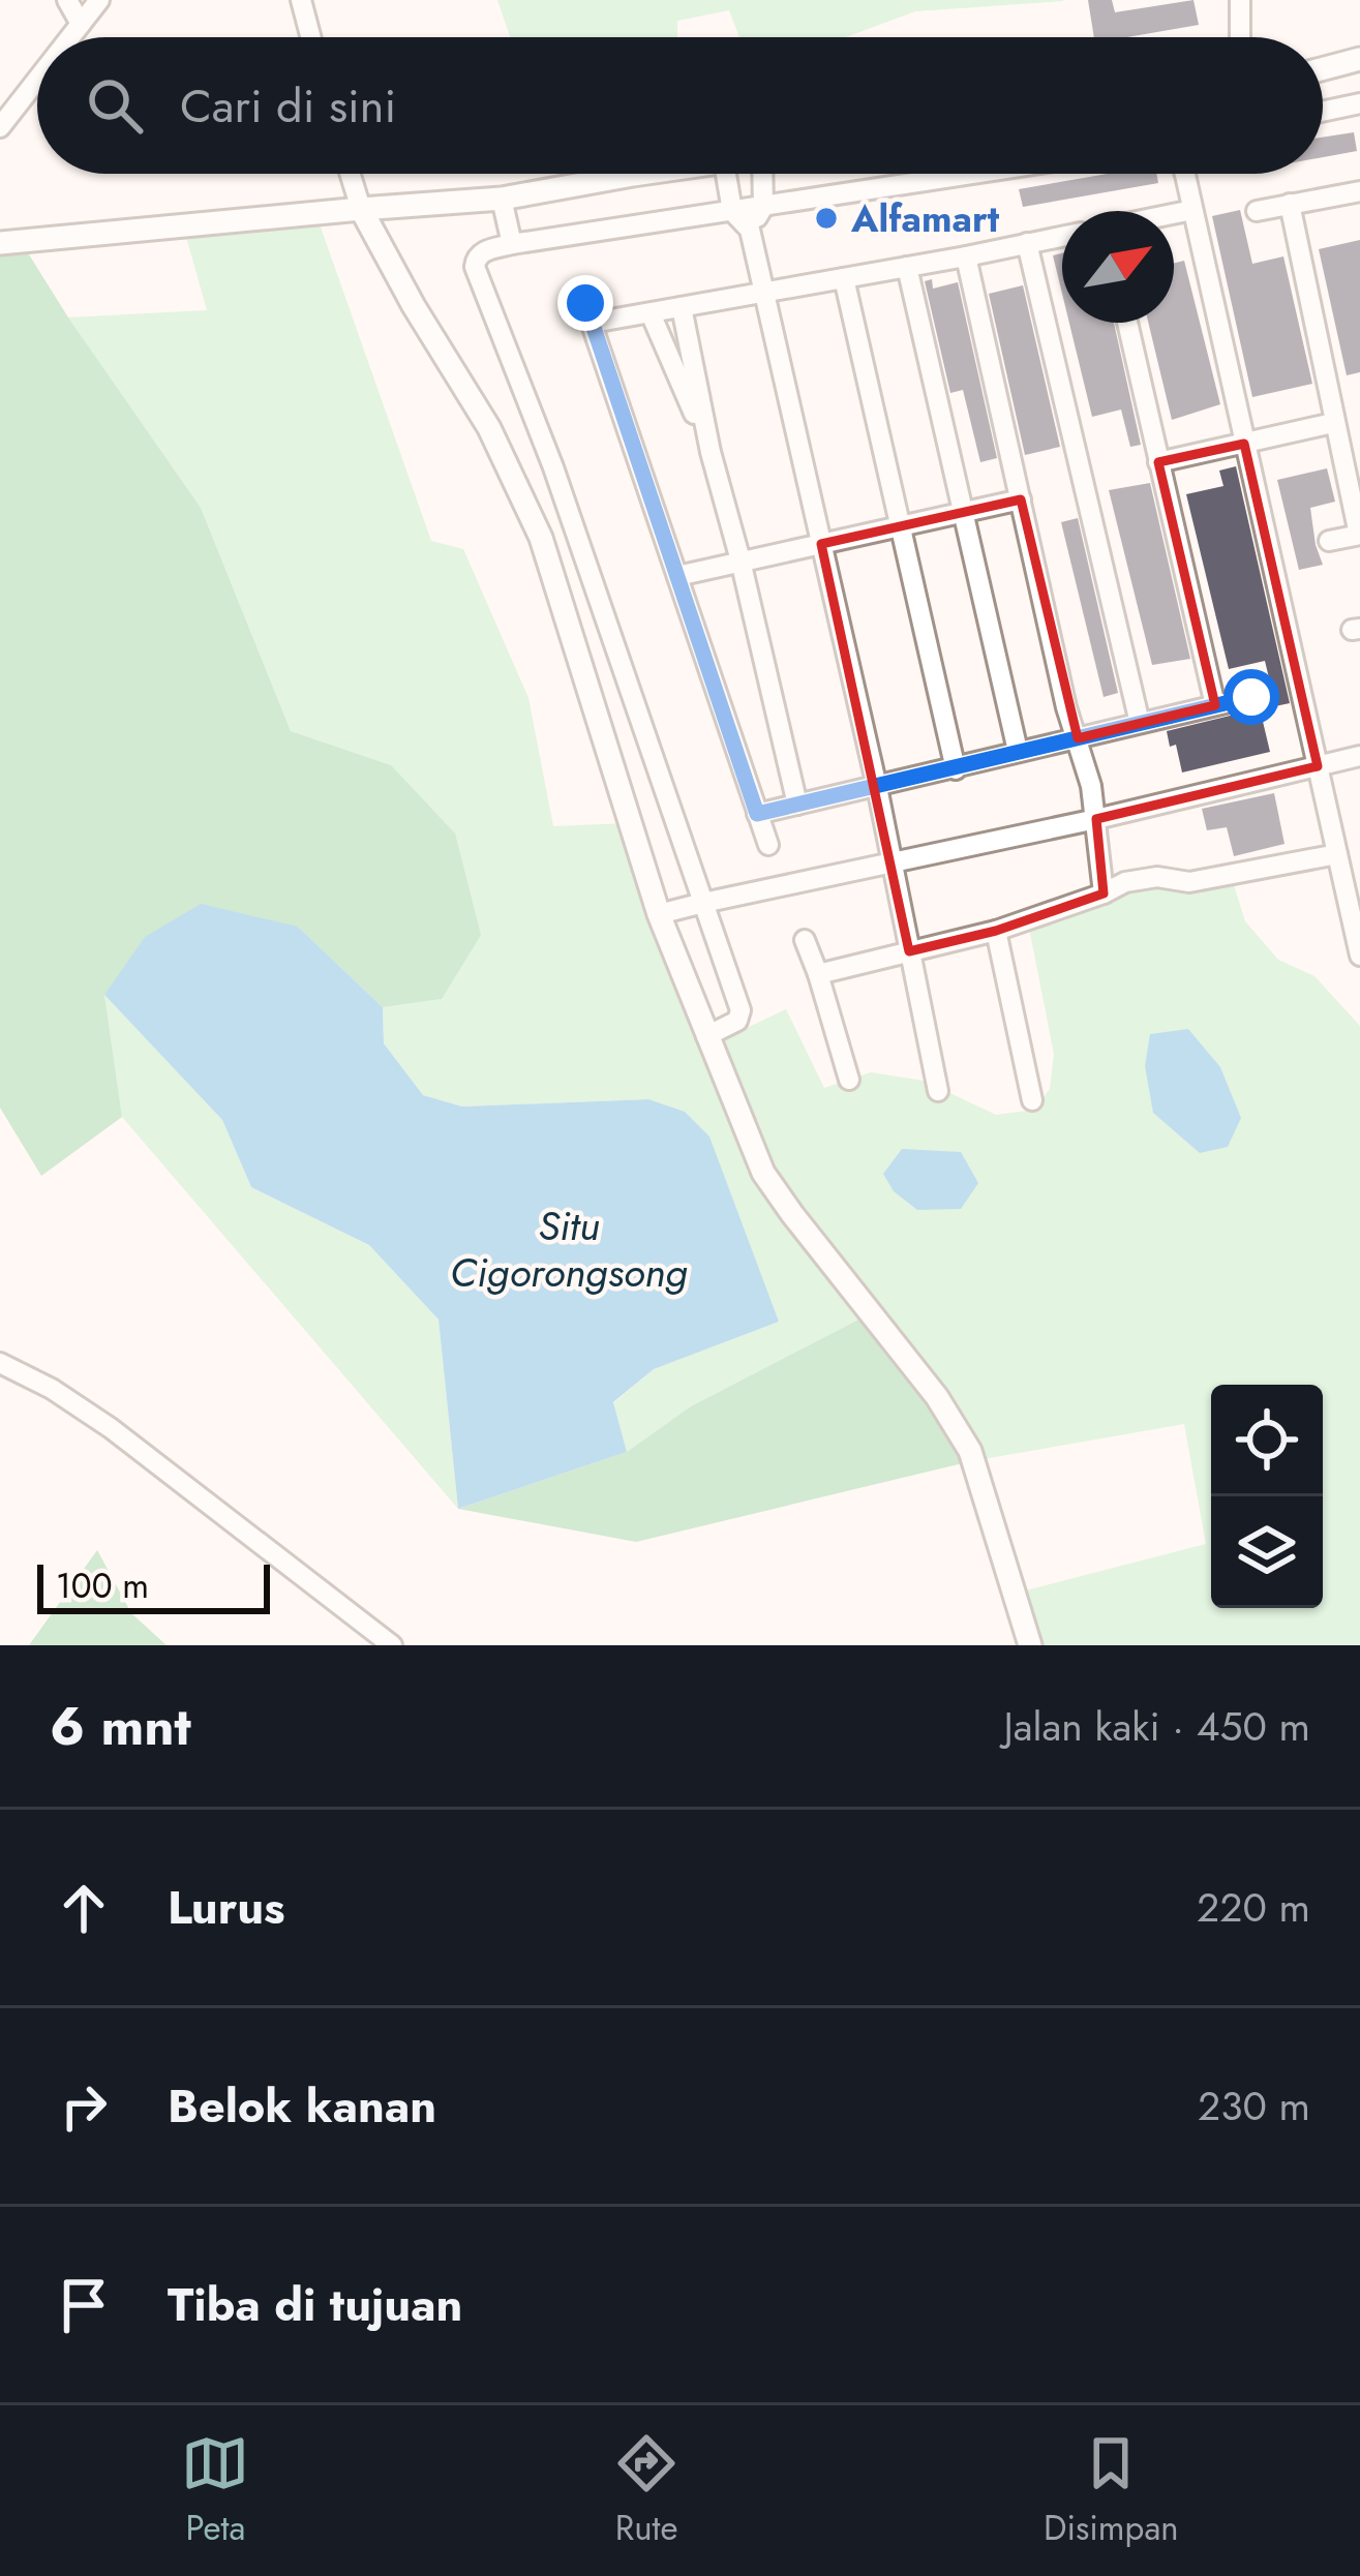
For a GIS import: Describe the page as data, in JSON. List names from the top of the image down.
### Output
{
  "water": ["Situ Cigorongsong"],
  "places": ["Alfamart"],
  "scale_bar": "100 m",
  "north": "top right",
  "page": {
    "search": "Cari di sini",
    "scale": "100 m",
    "heading": ["6 mnt", "Jalan kaki · 450 m"],
    "list": [
      ["Lurus", "220 m"],
      ["Belok kanan", "230 m"],
      "Tiba di tujuan"
    ],
    "nav": ["Peta", "Rute", "Disimpan"]
  }
}
